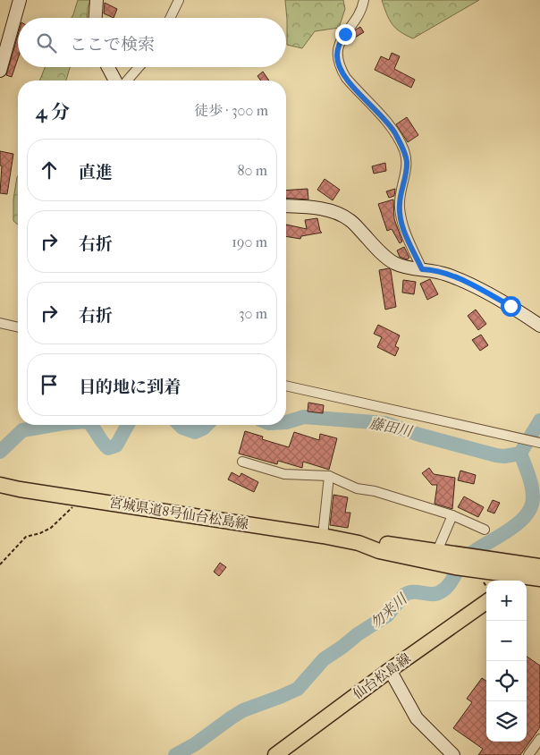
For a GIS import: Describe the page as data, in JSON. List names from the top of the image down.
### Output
{
  "streets": {
    "main road": ["宮城県道8号仙台松島線", "仙台松島線"]
  },
  "water": ["藤田川", "勿来川"],
  "page": {
    "search": "ここで検索",
    "heading": ["4 分", "徒歩 · 300 m"],
    "list": [
      ["直進", "80 m"],
      ["右折", "190 m"],
      ["右折", "30 m"],
      "目的地に到着"
    ],
    "map_buttons": ["+", "−"]
  }
}
